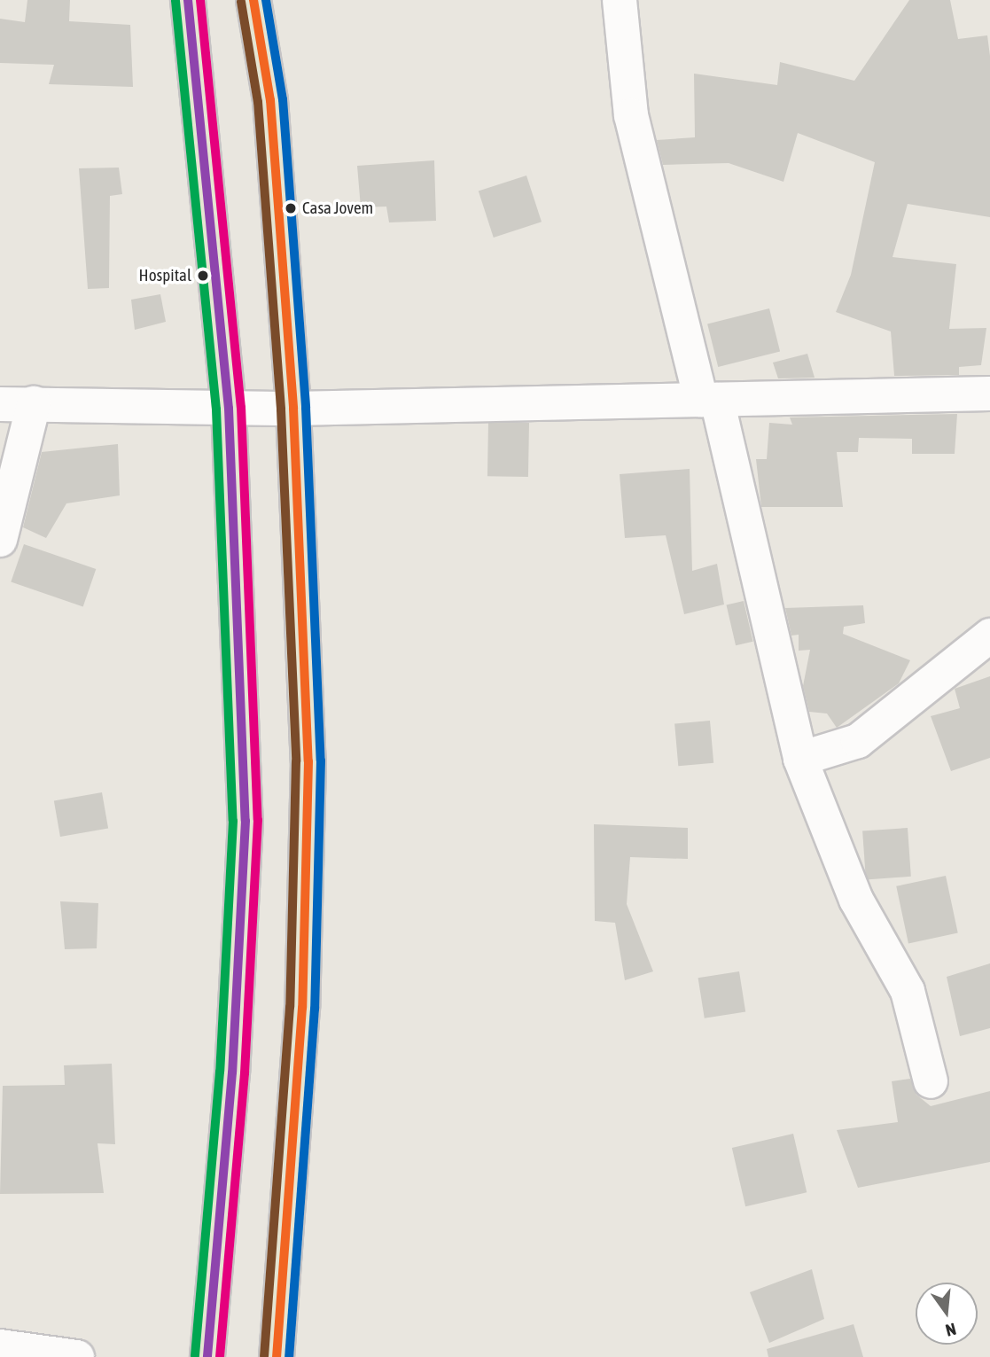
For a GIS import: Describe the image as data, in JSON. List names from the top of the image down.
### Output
{
  "places": ["Casa Jovem", "Hospital"],
  "north": "bottom"
}
